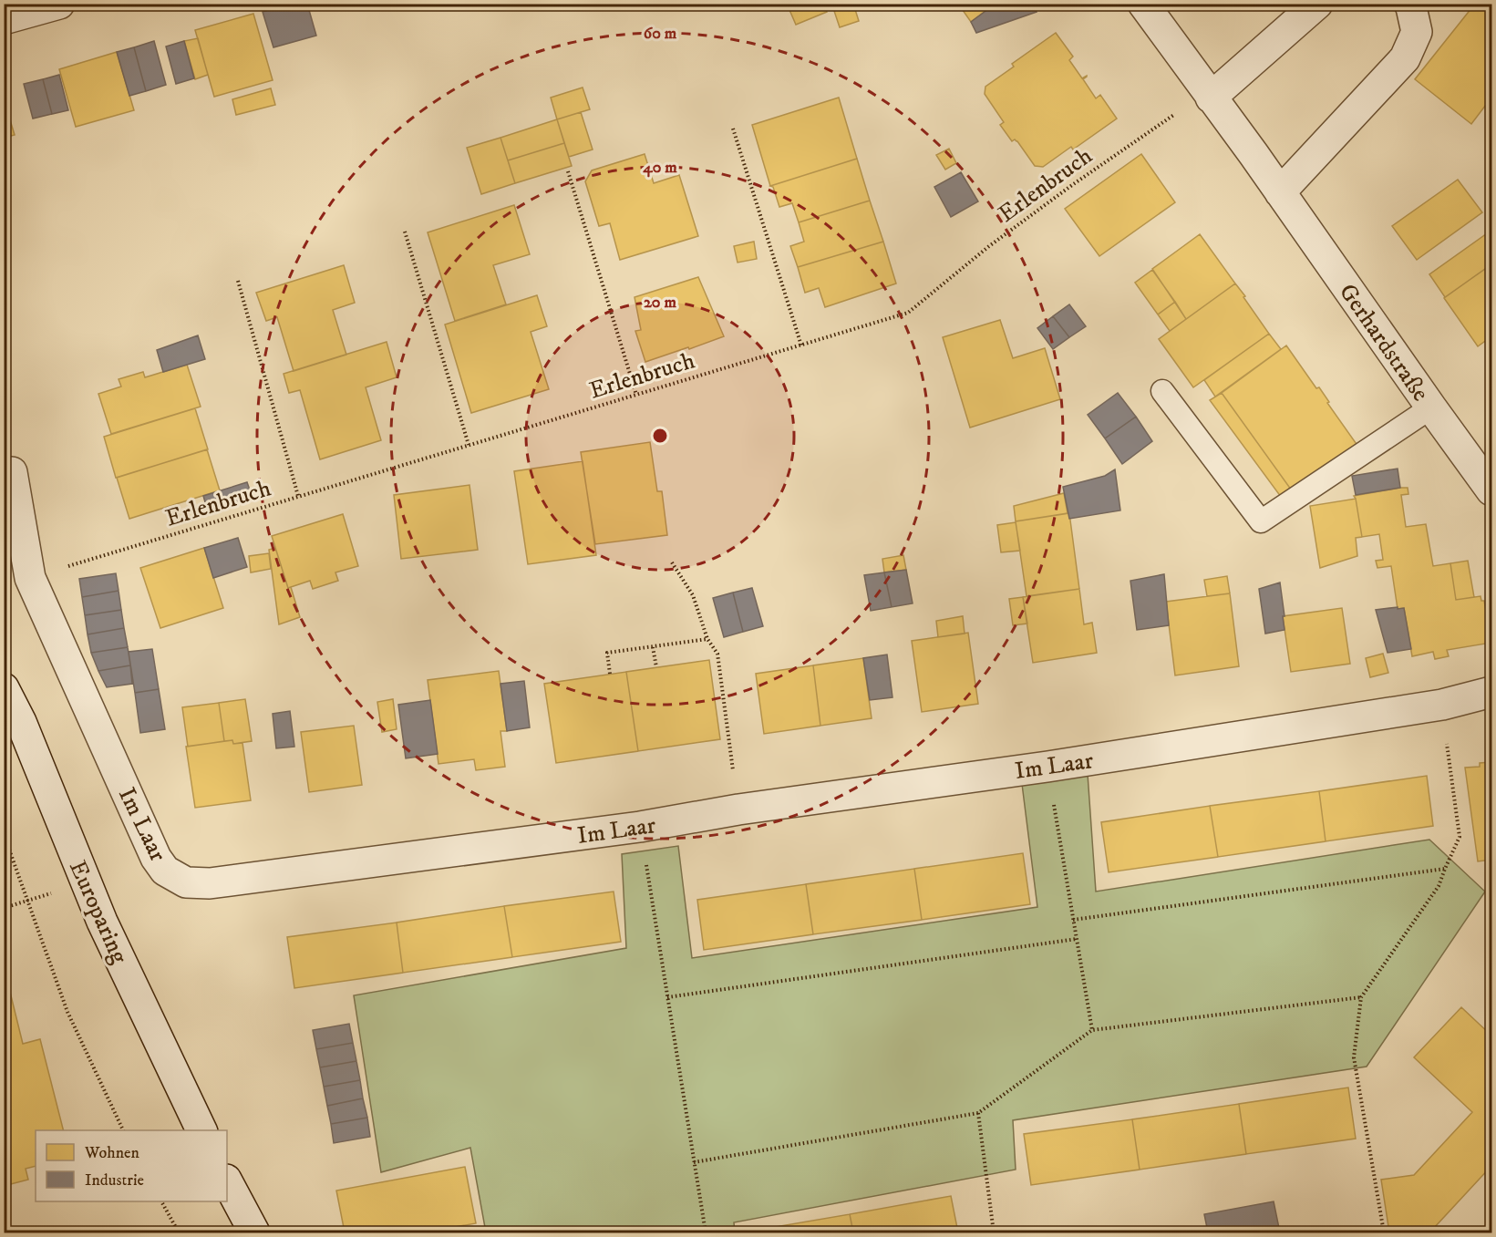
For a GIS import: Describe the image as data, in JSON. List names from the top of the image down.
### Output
{
  "streets": {
    "street": ["Gerhardstraße", "Im Laar", "Europaring"],
    "path": ["Erlenbruch"]
  },
  "crossings": [
    ["Erlenbruch", "Gerhardstraße"],
    ["Erlenbruch", "Im Laar"]
  ],
  "legend": ["Wohnen", "Industrie"],
  "rings": ["60 m", "40 m", "20 m"]
}
